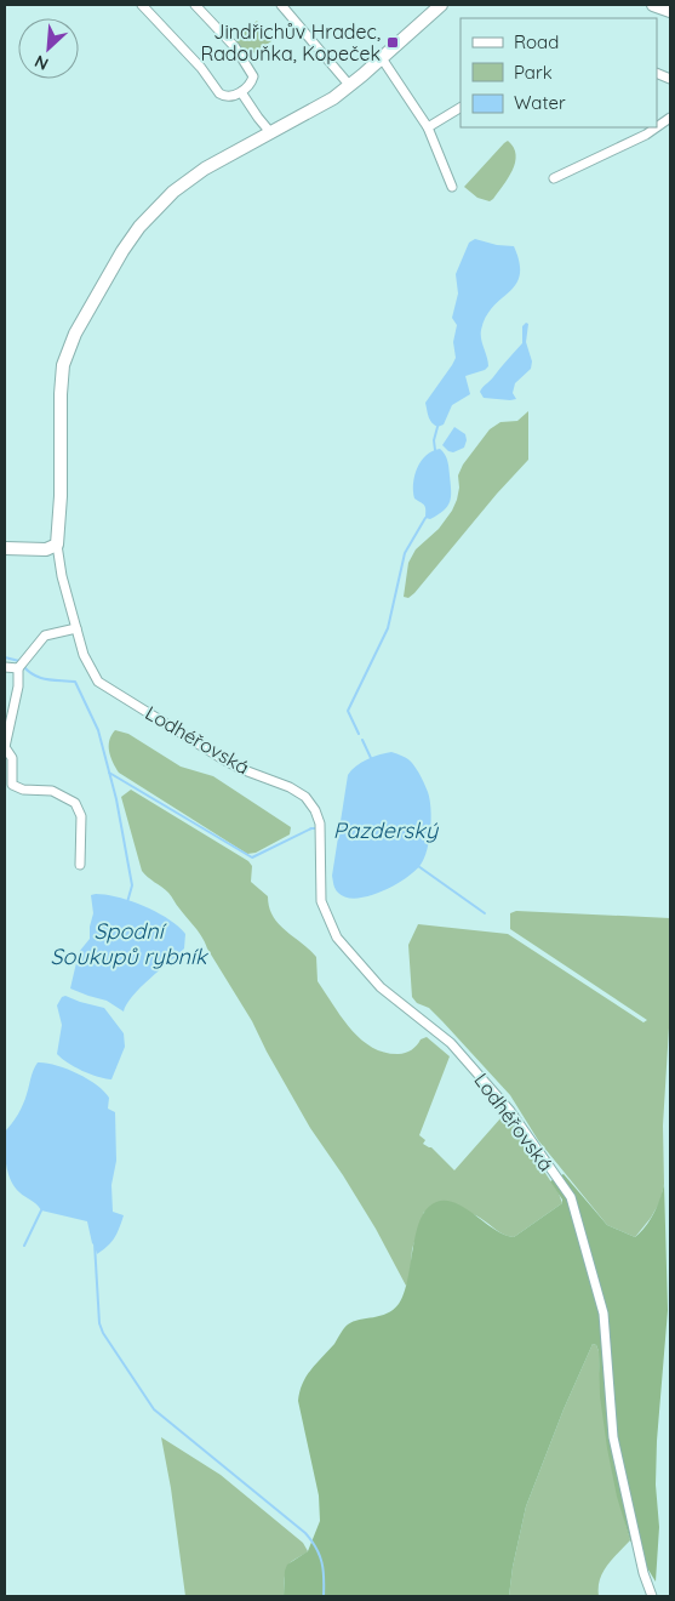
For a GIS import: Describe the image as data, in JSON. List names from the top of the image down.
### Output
{
  "streets": {
    "street": ["Lodhéřovská"]
  },
  "water": ["Pazderský", "Spodní Soukupů rybník"],
  "places": {
    "transit": ["Jindřichův Hradec, Radouňka, Kopeček"]
  },
  "legend": ["Road", "Park", "Water"],
  "north": "bottom left"
}
